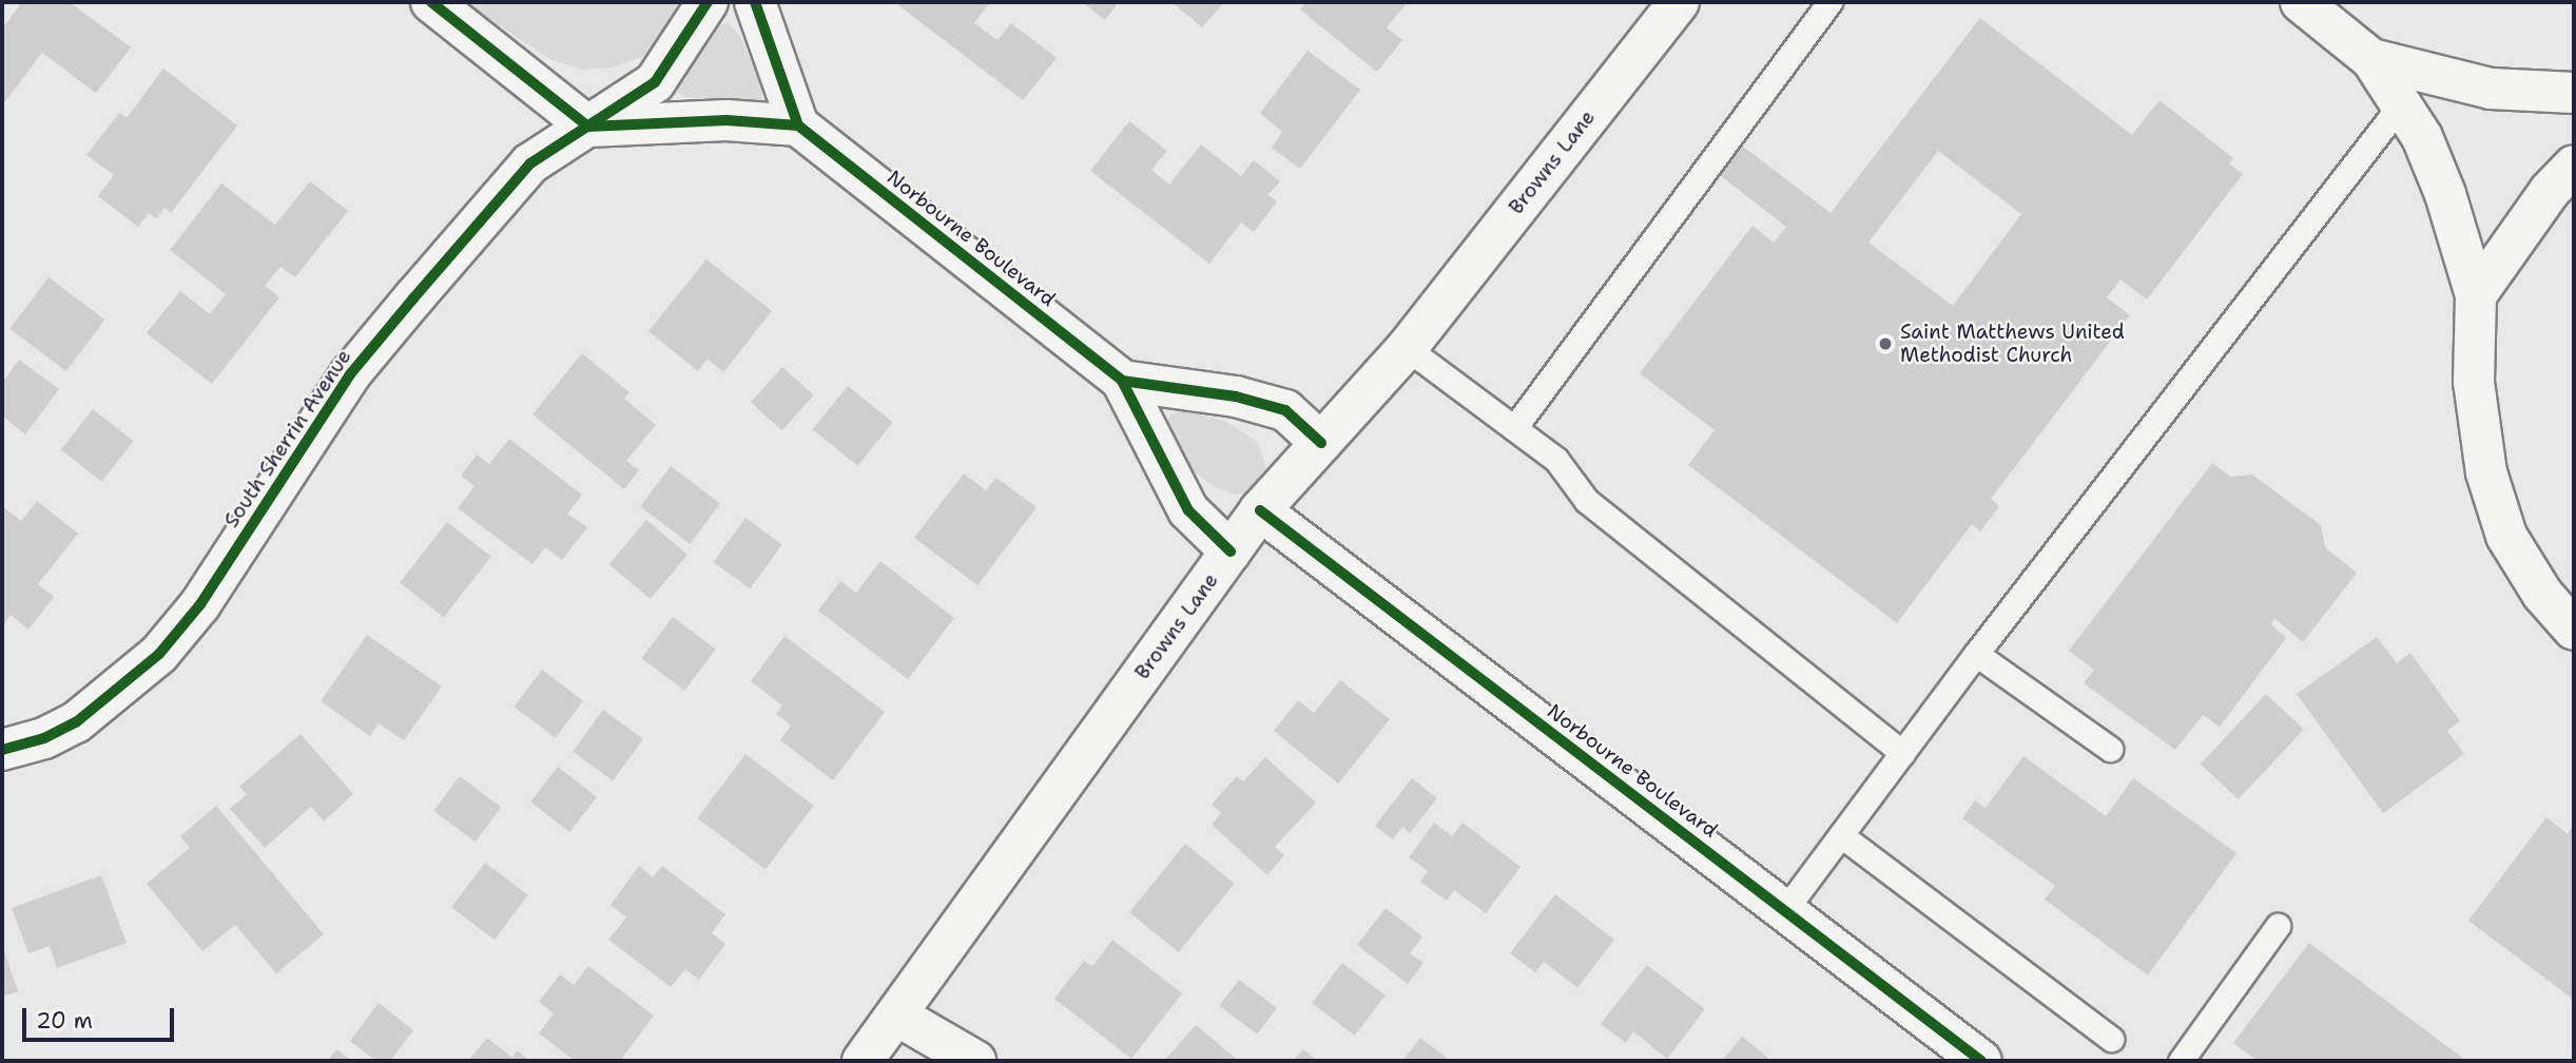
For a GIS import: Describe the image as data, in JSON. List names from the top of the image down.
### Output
{
  "streets": {
    "street": ["Browns Lane", "Norbourne Boulevard", "South Sherrin Avenue"]
  },
  "crossings": [
    ["Browns Lane", "Norbourne Boulevard"]
  ],
  "places": ["Saint Matthews United Methodist Church"],
  "scale_bar": "20 m"
}
